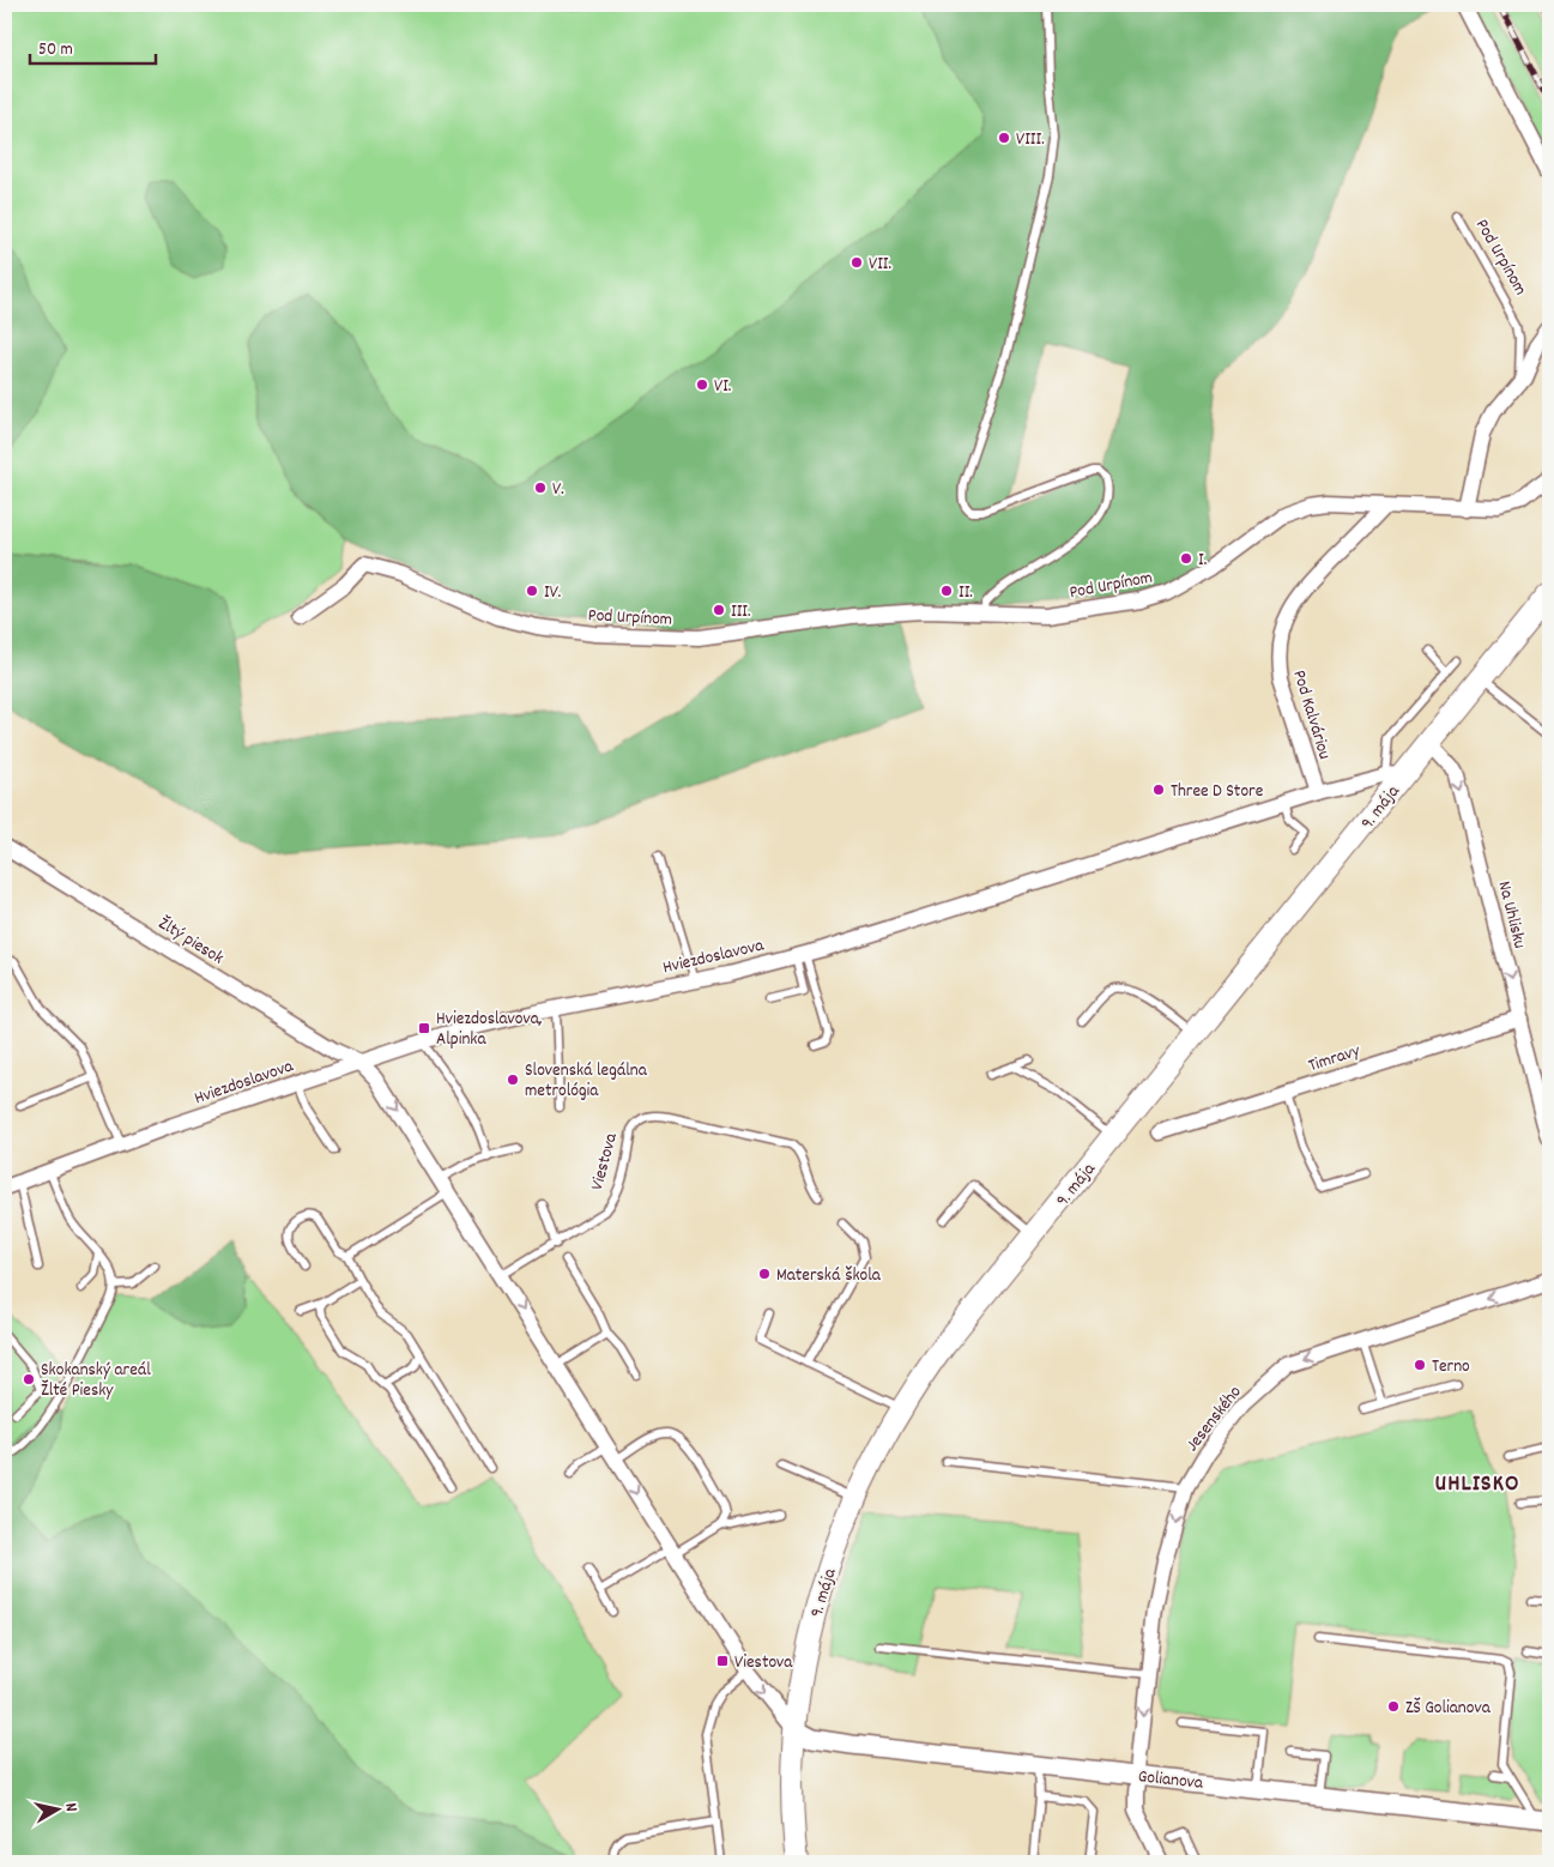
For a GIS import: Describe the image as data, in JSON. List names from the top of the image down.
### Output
{
  "streets": {
    "main road": ["9. mája"],
    "street": [
      "Pod Urpínom",
      "Pod Kalváriou",
      "Na Uhlisku",
      "Žltý piesok",
      "Hviezdoslavova",
      "Timravy",
      "Jesenského",
      "Golianova"
    ],
    "lane": ["Viestova"]
  },
  "crossings": [
    ["Pod Urpínom", "Pod Kalváriou"],
    ["Pod Kalváriou", "Hviezdoslavova"],
    ["9. mája", "Na Uhlisku"],
    ["9. mája", "Hviezdoslavova"],
    ["9. mája", "Golianova"],
    ["Na Uhlisku", "Timravy"],
    ["Žltý piesok", "Hviezdoslavova"],
    ["Jesenského", "Golianova"]
  ],
  "one_way": ["Na Uhlisku", "Jesenského"],
  "districts": ["UHLISKO"],
  "places": {
    "other": [
      "VIII.",
      "VII.",
      "VI.",
      "V.",
      "I.",
      "IV.",
      "II.",
      "III.",
      "Three D Store",
      "Slovenská legálna metrológia",
      "Materská škola",
      "Terno",
      "Skokanský areál Žlté Piesky",
      "ZŠ Golianova"
    ],
    "transit": ["Hviezdoslavova, Alpinka", "Viestova"]
  },
  "scale_bar": "50 m",
  "north": "right"
}
